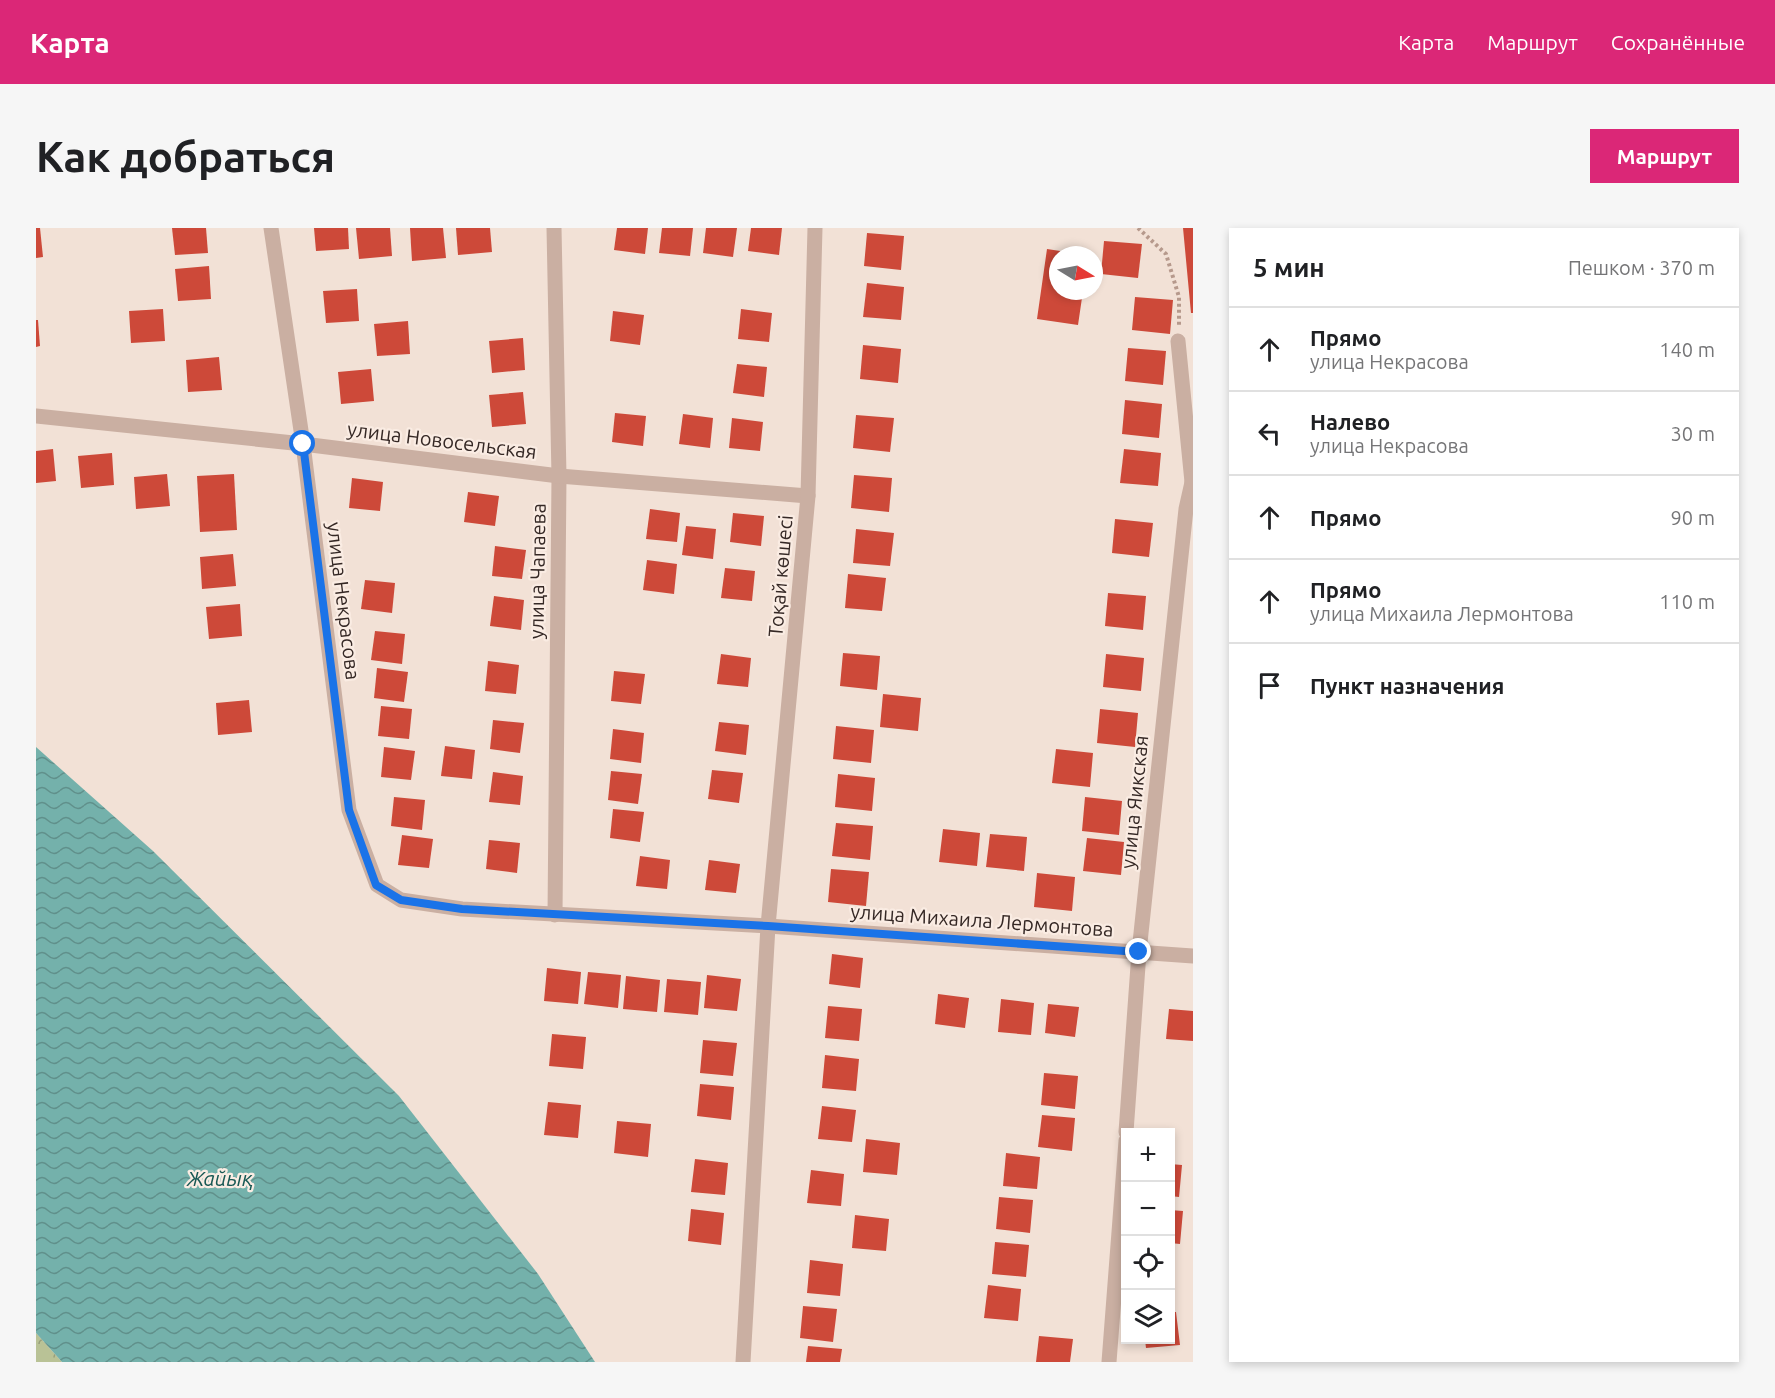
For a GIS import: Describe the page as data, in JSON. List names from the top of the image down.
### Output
{
  "streets": {
    "street": [
      "улица Новосельская",
      "улица Чапаева",
      "Тоқай көшесі",
      "улица Некрасова",
      "улица Яикская",
      "улица Михаила Лермонтова"
    ]
  },
  "crossings": [
    ["улица Новосельская", "улица Чапаева"],
    ["улица Новосельская", "Тоқай көшесі"],
    ["улица Новосельская", "улица Некрасова"],
    ["улица Чапаева", "улица Некрасова"],
    ["улица Чапаева", "улица Михаила Лермонтова"],
    ["Тоқай көшесі", "улица Михаила Лермонтова"],
    ["улица Некрасова", "улица Михаила Лермонтова"],
    ["улица Яикская", "улица Михаила Лермонтова"]
  ],
  "water": ["Жайық"],
  "north": "right",
  "page": {
    "header": "Карта",
    "nav": ["Карта", "Маршрут", "Сохранённые"],
    "buttons": "Маршрут",
    "title": "Как добраться",
    "heading": ["5 мин", "Пешком · 370 m"],
    "list": [
      ["Прямо", "улица Некрасова", "140 m"],
      ["Налево", "улица Некрасова", "30 m"],
      ["Прямо", "90 m"],
      ["Прямо", "улица Михаила Лермонтова", "110 m"],
      "Пункт назначения"
    ],
    "map_buttons": ["+", "−"]
  }
}
